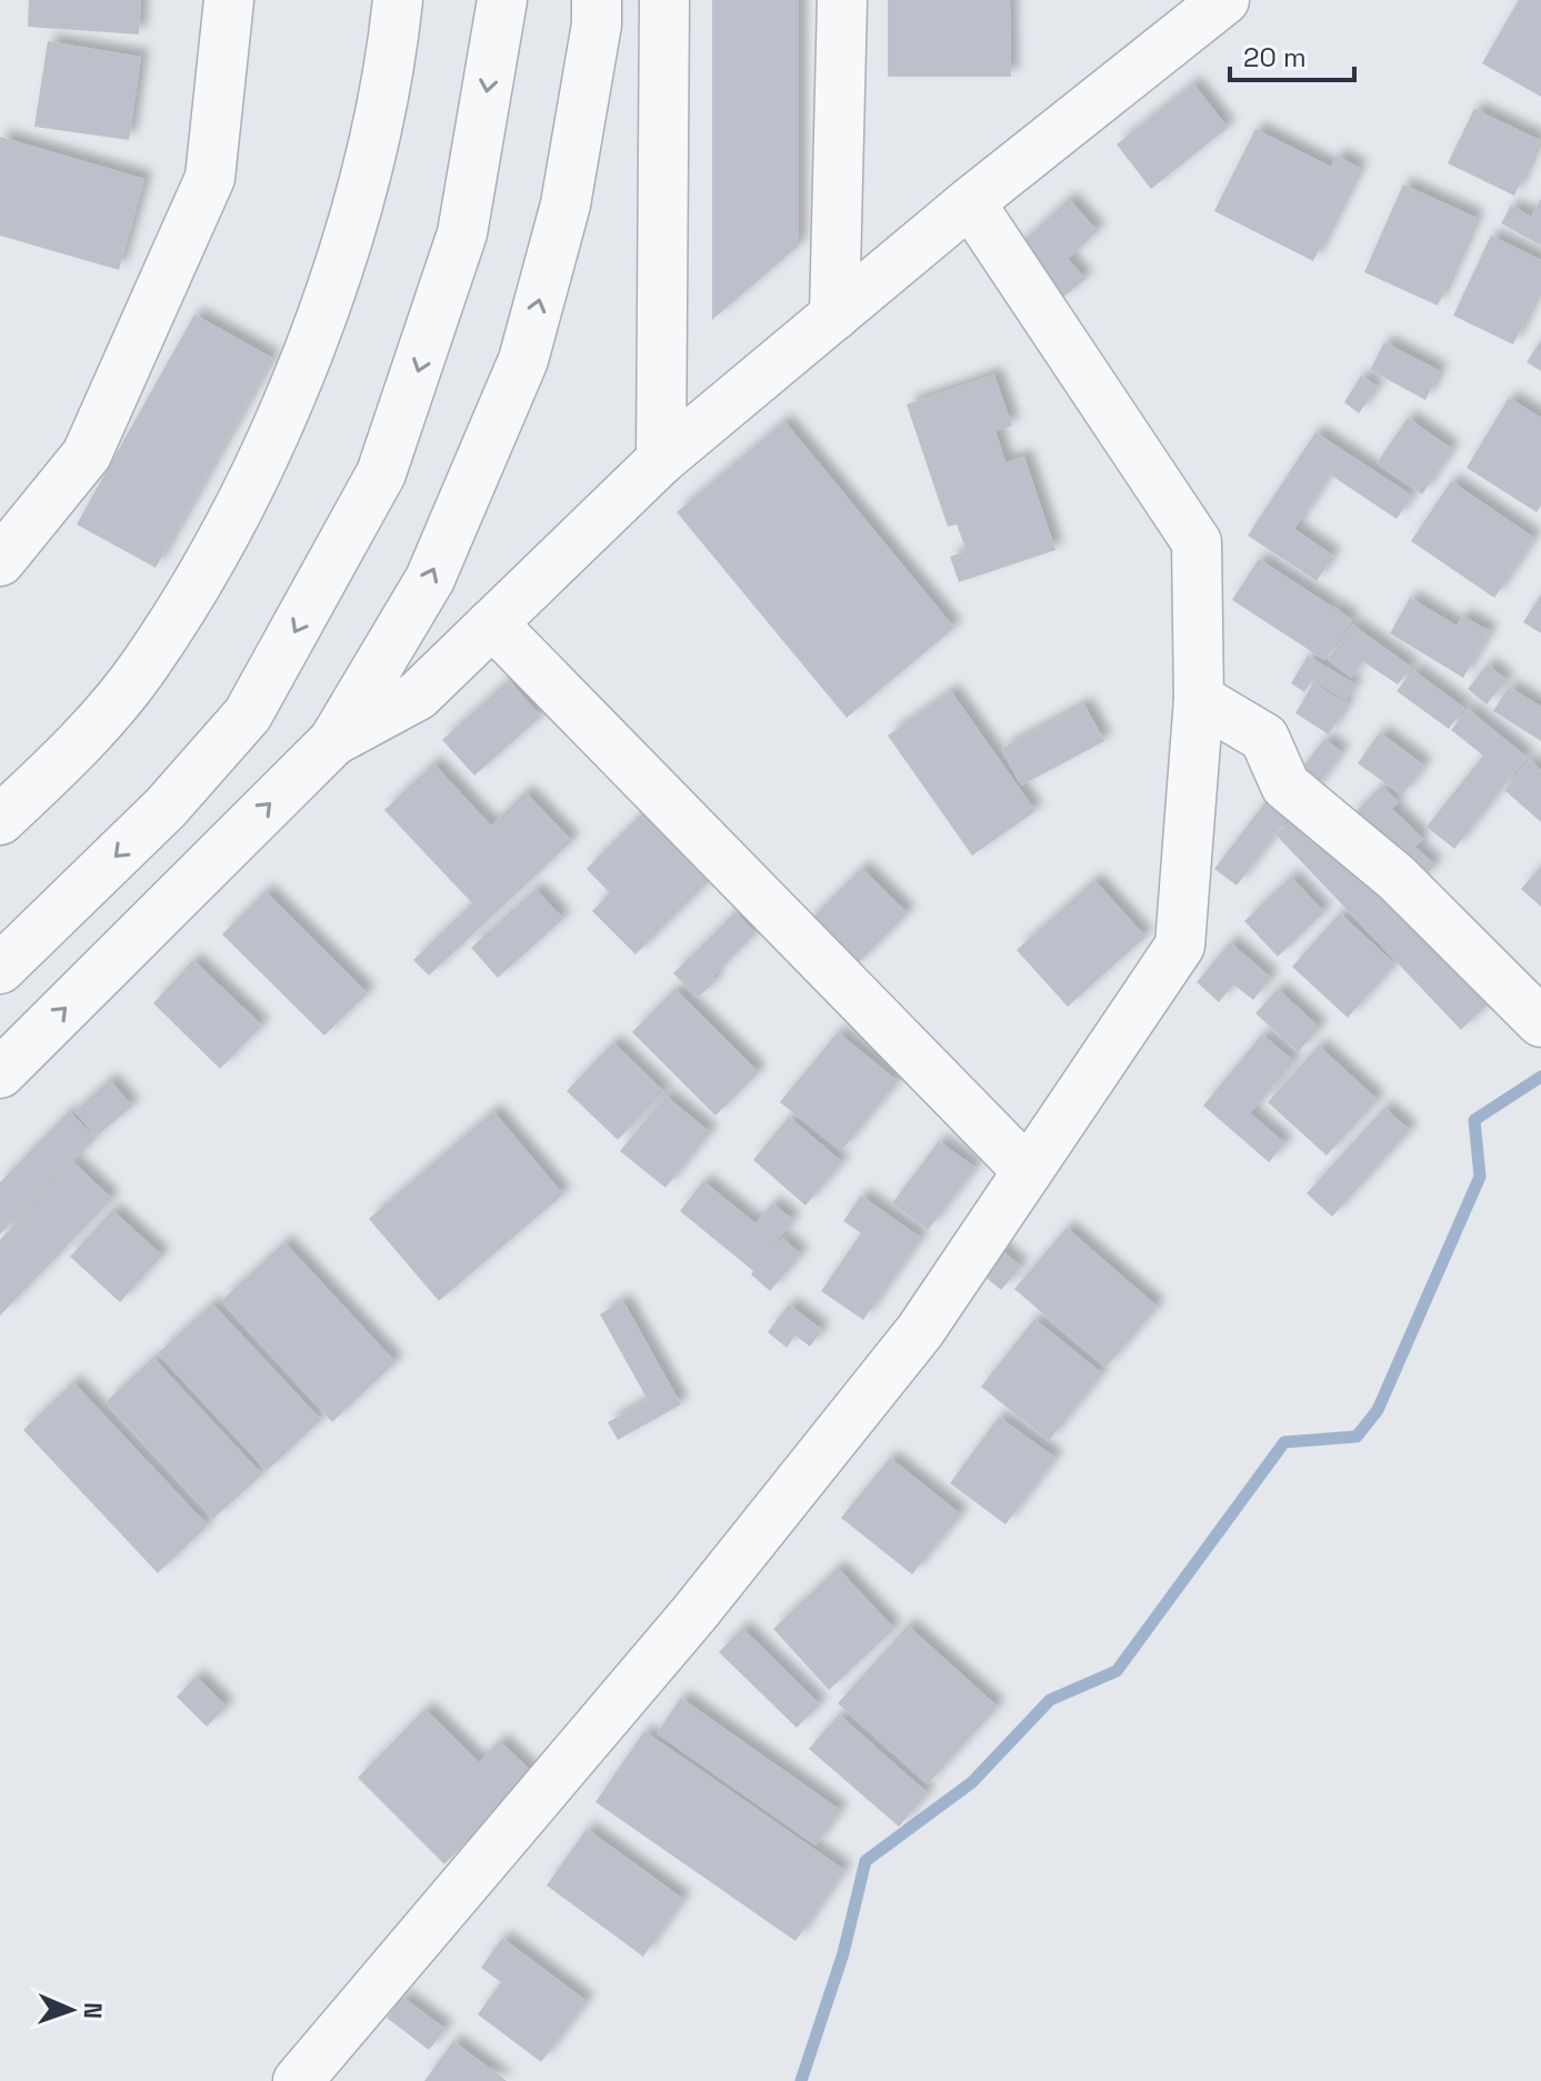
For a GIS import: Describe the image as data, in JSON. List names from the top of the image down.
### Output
{
  "scale_bar": "20 m",
  "north": "right"
}
